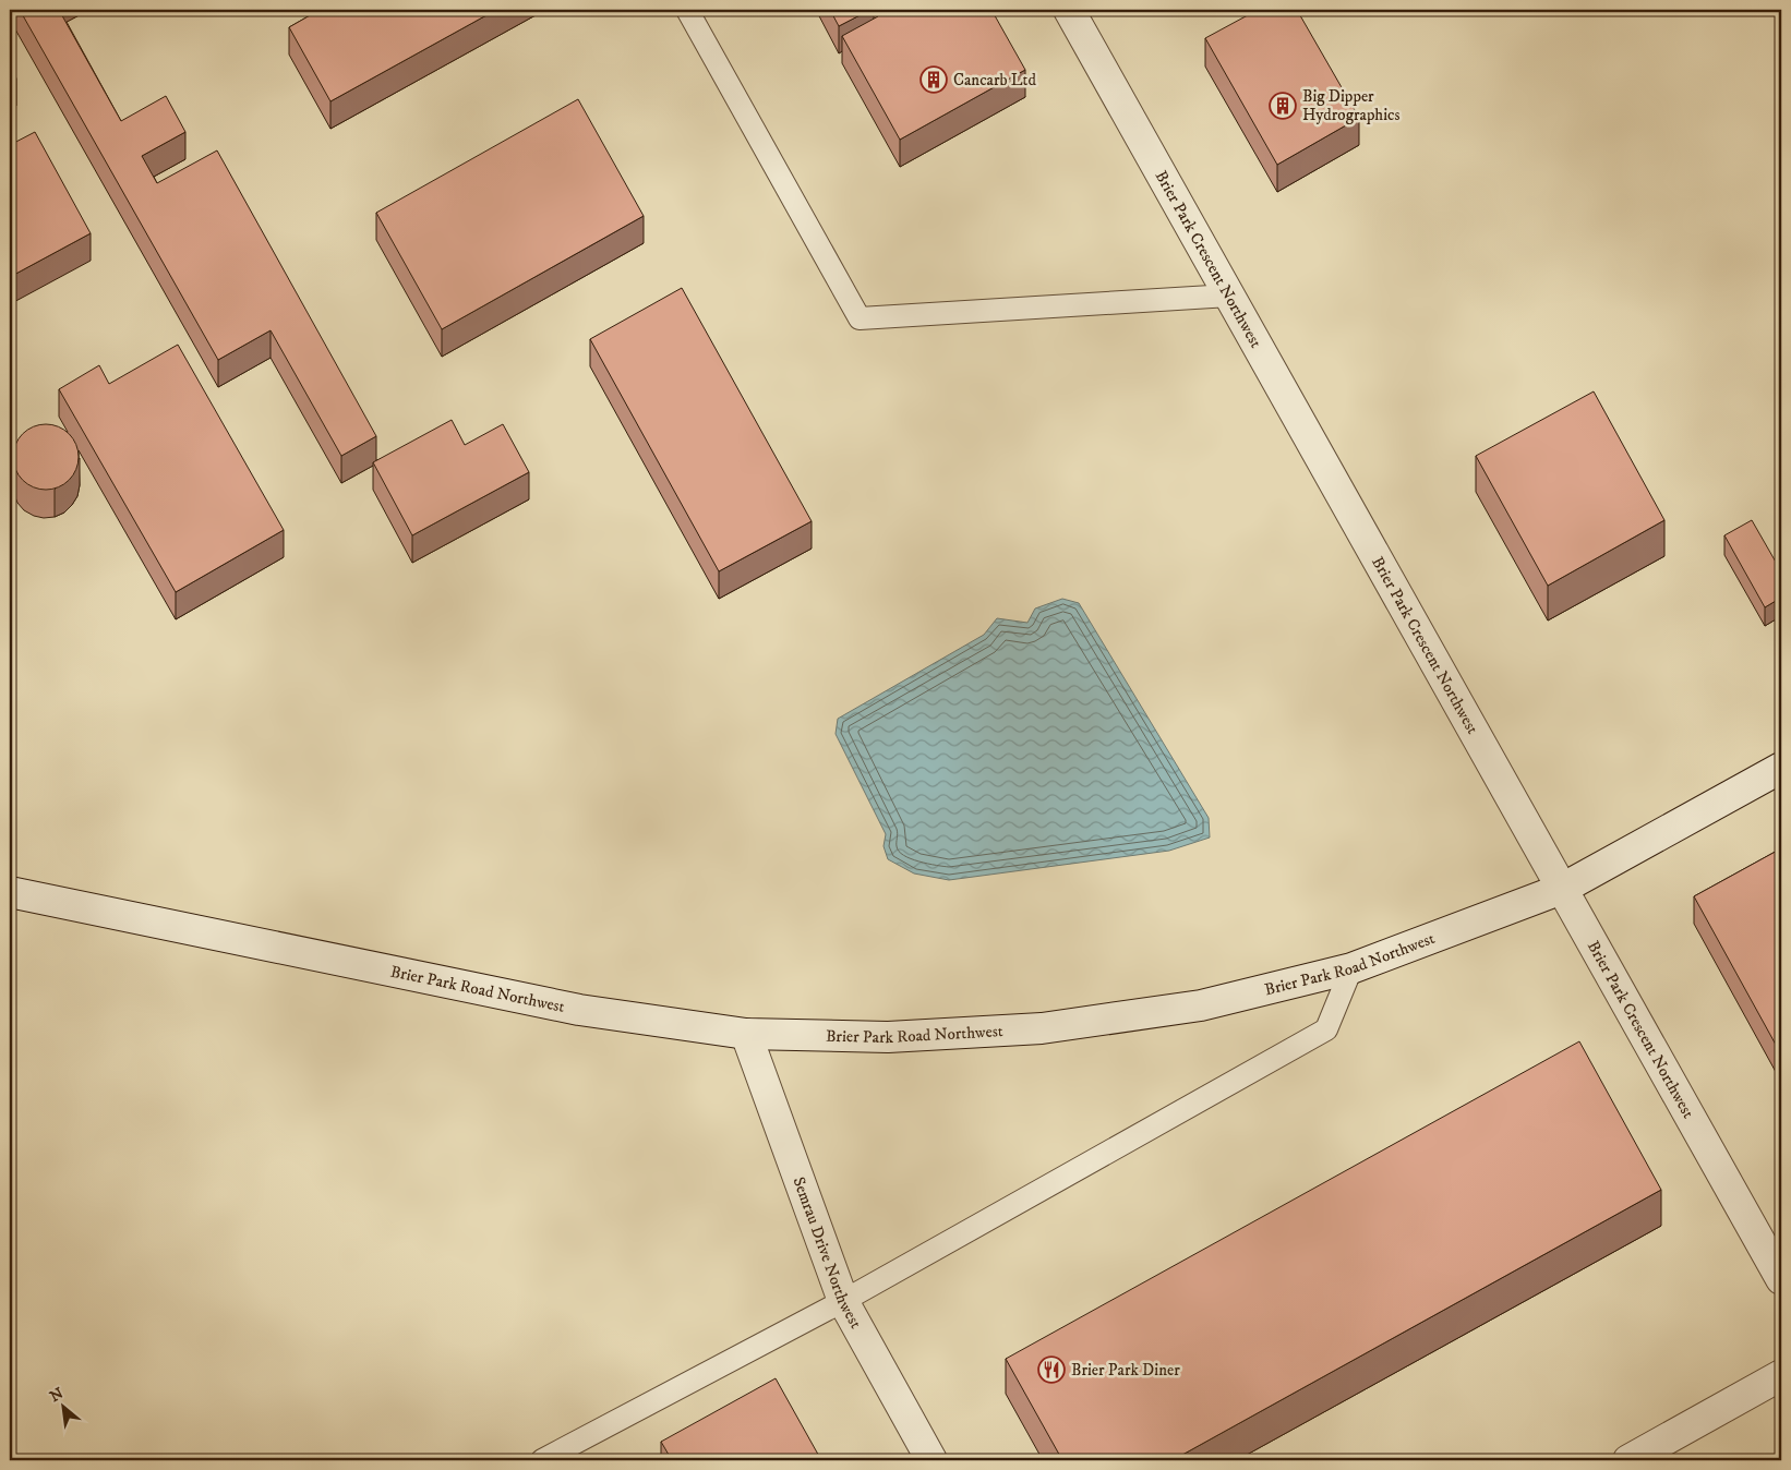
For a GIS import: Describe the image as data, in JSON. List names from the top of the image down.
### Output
{
  "streets": {
    "street": ["Brier Park Crescent Northwest", "Brier Park Road Northwest", "Semrau Drive Northwest"]
  },
  "crossings": [
    ["Brier Park Crescent Northwest", "Brier Park Road Northwest"],
    ["Brier Park Road Northwest", "Semrau Drive Northwest"]
  ],
  "places": {
    "building": ["Cancarb Ltd", "Big Dipper Hydrographics"],
    "restaurant": ["Brier Park Diner"]
  },
  "north": "top left"
}
